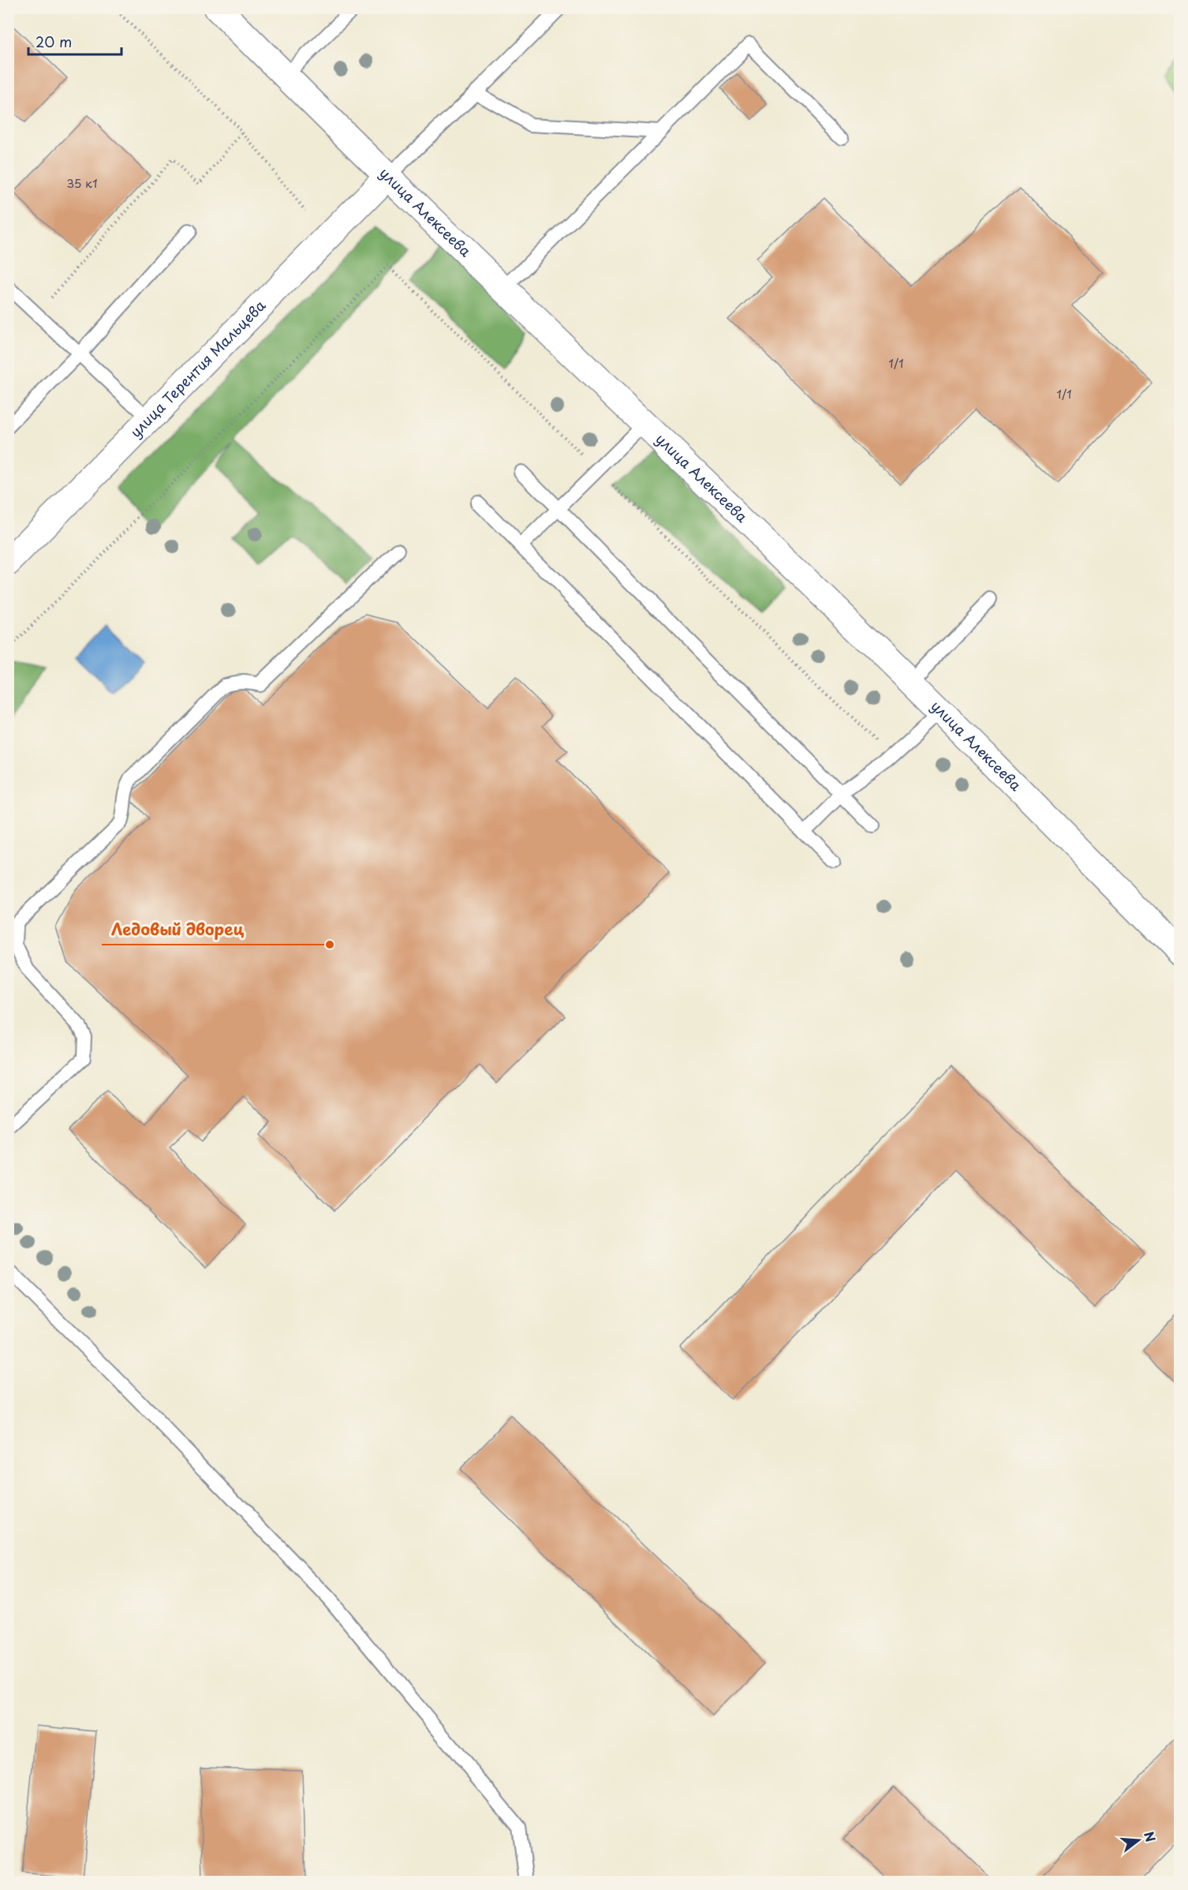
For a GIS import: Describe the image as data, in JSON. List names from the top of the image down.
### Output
{
  "streets": {
    "street": ["улица Алексеева", "улица Терентия Мальцева"]
  },
  "crossings": [
    ["улица Алексеева", "улица Терентия Мальцева"]
  ],
  "places": ["Ледовый дворец"],
  "house_numbers": ["35 к1", "1/1", "1/1"],
  "scale_bar": "20 m",
  "north": "right"
}
